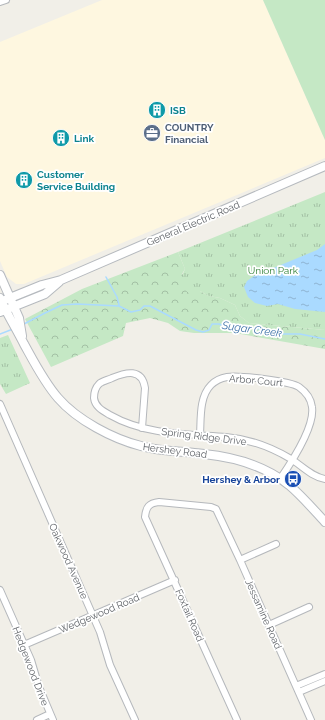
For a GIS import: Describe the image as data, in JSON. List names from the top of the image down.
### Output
{
  "streets": {
    "main road": ["General Electric Road", "Hershey Road"],
    "street": [
      "Arbor Court",
      "Spring Ridge Drive",
      "Oakwood Avenue",
      "Wedgewood Road",
      "Jessamine Road",
      "Foxtail Road",
      "Hedgewood Drive"
    ]
  },
  "crossings": [
    ["General Electric Road", "Hershey Road"],
    ["Arbor Court", "Spring Ridge Drive"],
    ["Arbor Court", "Hershey Road"],
    ["Oakwood Avenue", "Wedgewood Road"],
    ["Wedgewood Road", "Foxtail Road"],
    ["Wedgewood Road", "Hedgewood Drive"],
    ["Jessamine Road", "Foxtail Road"]
  ],
  "water": ["Sugar Creek"],
  "parks": ["Union Park"],
  "places": {
    "building": ["ISB", "Link", "Customer Service Building"],
    "office": ["COUNTRY Financial"],
    "bus stop": ["Hershey & Arbor"]
  }
}
